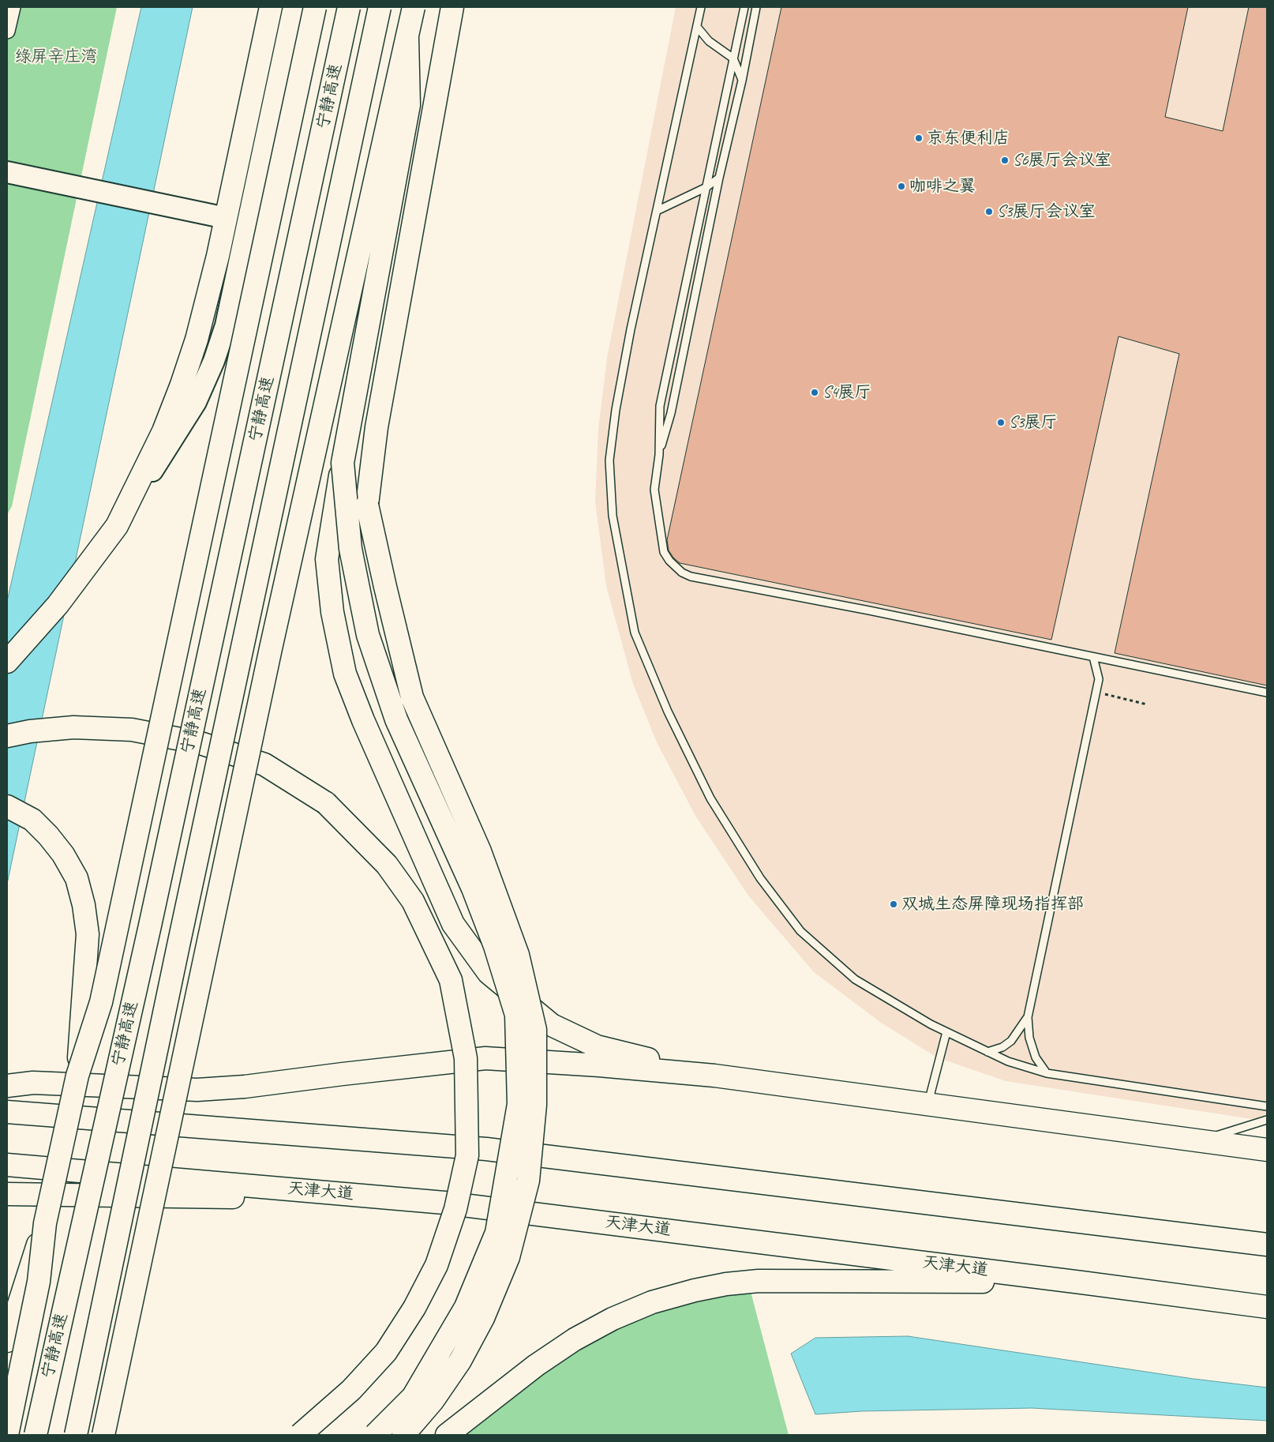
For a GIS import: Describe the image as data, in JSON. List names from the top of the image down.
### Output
{
  "streets": {
    "highway": ["宁静高速", "天津大道"]
  },
  "parks": ["绿屏辛庄湾"],
  "places": [
    "京东便利店",
    "S6展厅会议室",
    "咖啡之翼",
    "S3展厅会议室",
    "S4展厅",
    "S3展厅",
    "双城生态屏障现场指挥部"
  ]
}
